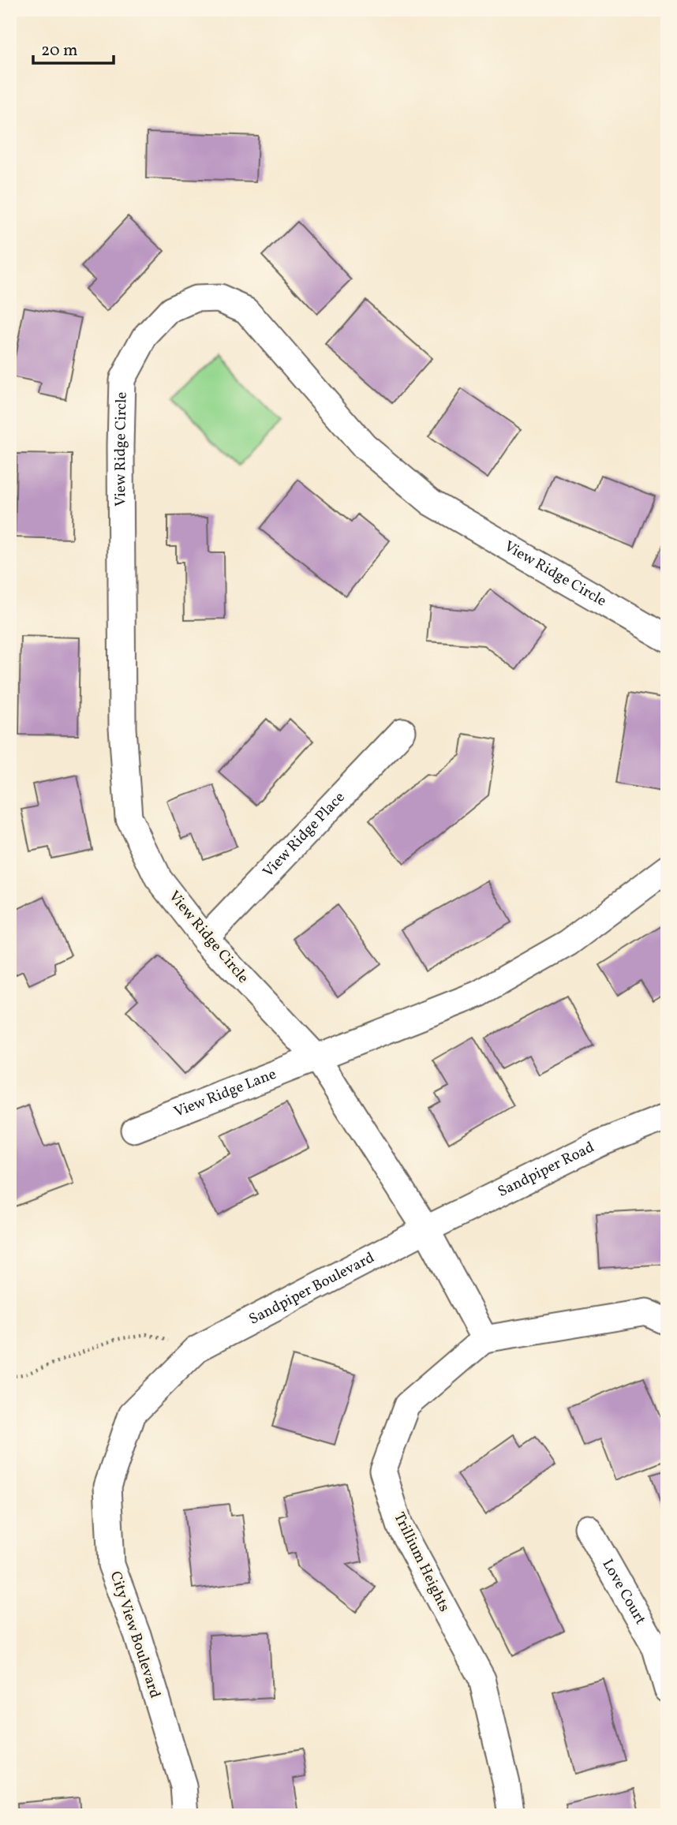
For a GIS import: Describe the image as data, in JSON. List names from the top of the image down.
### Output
{
  "streets": {
    "street": [
      "View Ridge Circle",
      "View Ridge Place",
      "View Ridge Lane",
      "Sandpiper Road",
      "Sandpiper Boulevard",
      "Trillium Heights",
      "Love Court",
      "City View Boulevard"
    ]
  },
  "crossings": [
    ["View Ridge Circle", "View Ridge Place"],
    ["View Ridge Circle", "View Ridge Lane"],
    ["View Ridge Circle", "Sandpiper Road"],
    ["View Ridge Circle", "Sandpiper Boulevard"],
    ["Sandpiper Road", "Sandpiper Boulevard"],
    ["Sandpiper Boulevard", "City View Boulevard"]
  ],
  "scale_bar": "20 m"
}
